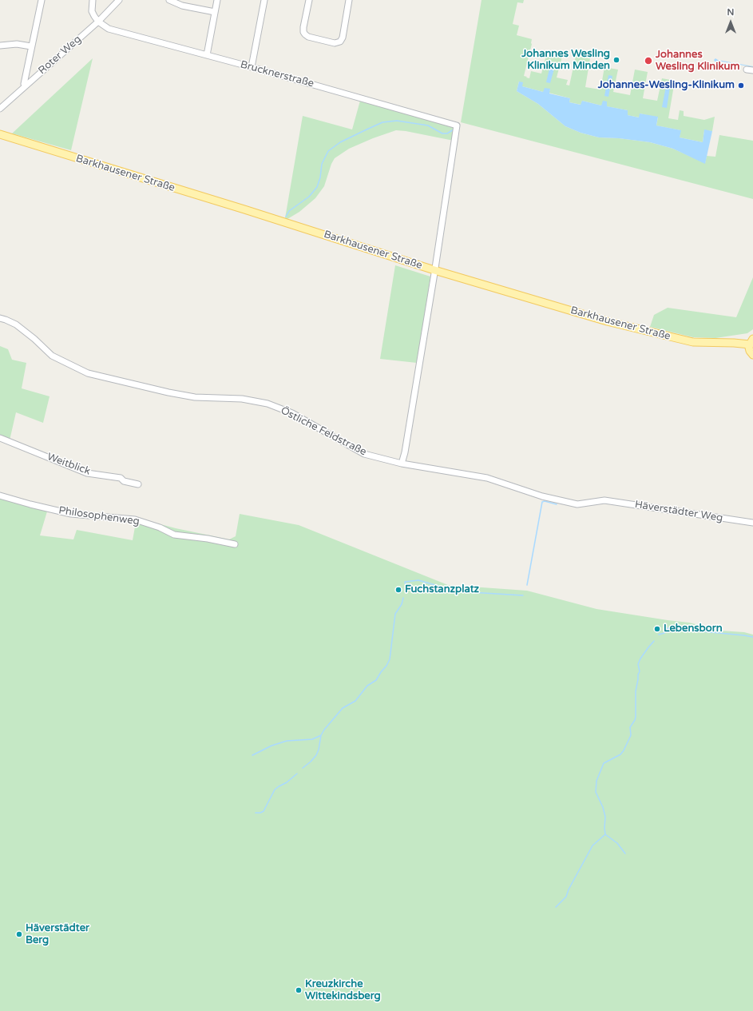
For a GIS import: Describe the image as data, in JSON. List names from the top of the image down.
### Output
{
  "streets": {
    "main road": ["Barkhausener Straße"],
    "street": [
      "Roter Weg",
      "Brucknerstraße",
      "Östliche Feldstraße",
      "Weitblick",
      "Häverstädter Weg",
      "Philosophenweg"
    ]
  },
  "crossings": [
    ["Roter Weg", "Brucknerstraße"],
    ["Brucknerstraße", "Barkhausener Straße"],
    ["Östliche Feldstraße", "Häverstädter Weg"]
  ],
  "places": [
    "Johannes Wesling Klinikum Minden",
    "Johannes Wesling Klinikum",
    "Johannes-Wesling-Klinikum",
    "Fuchstanzplatz",
    "Lebensborn",
    "Häverstädter Berg",
    "Kreuzkirche Wittekindsberg"
  ],
  "north": "top"
}
